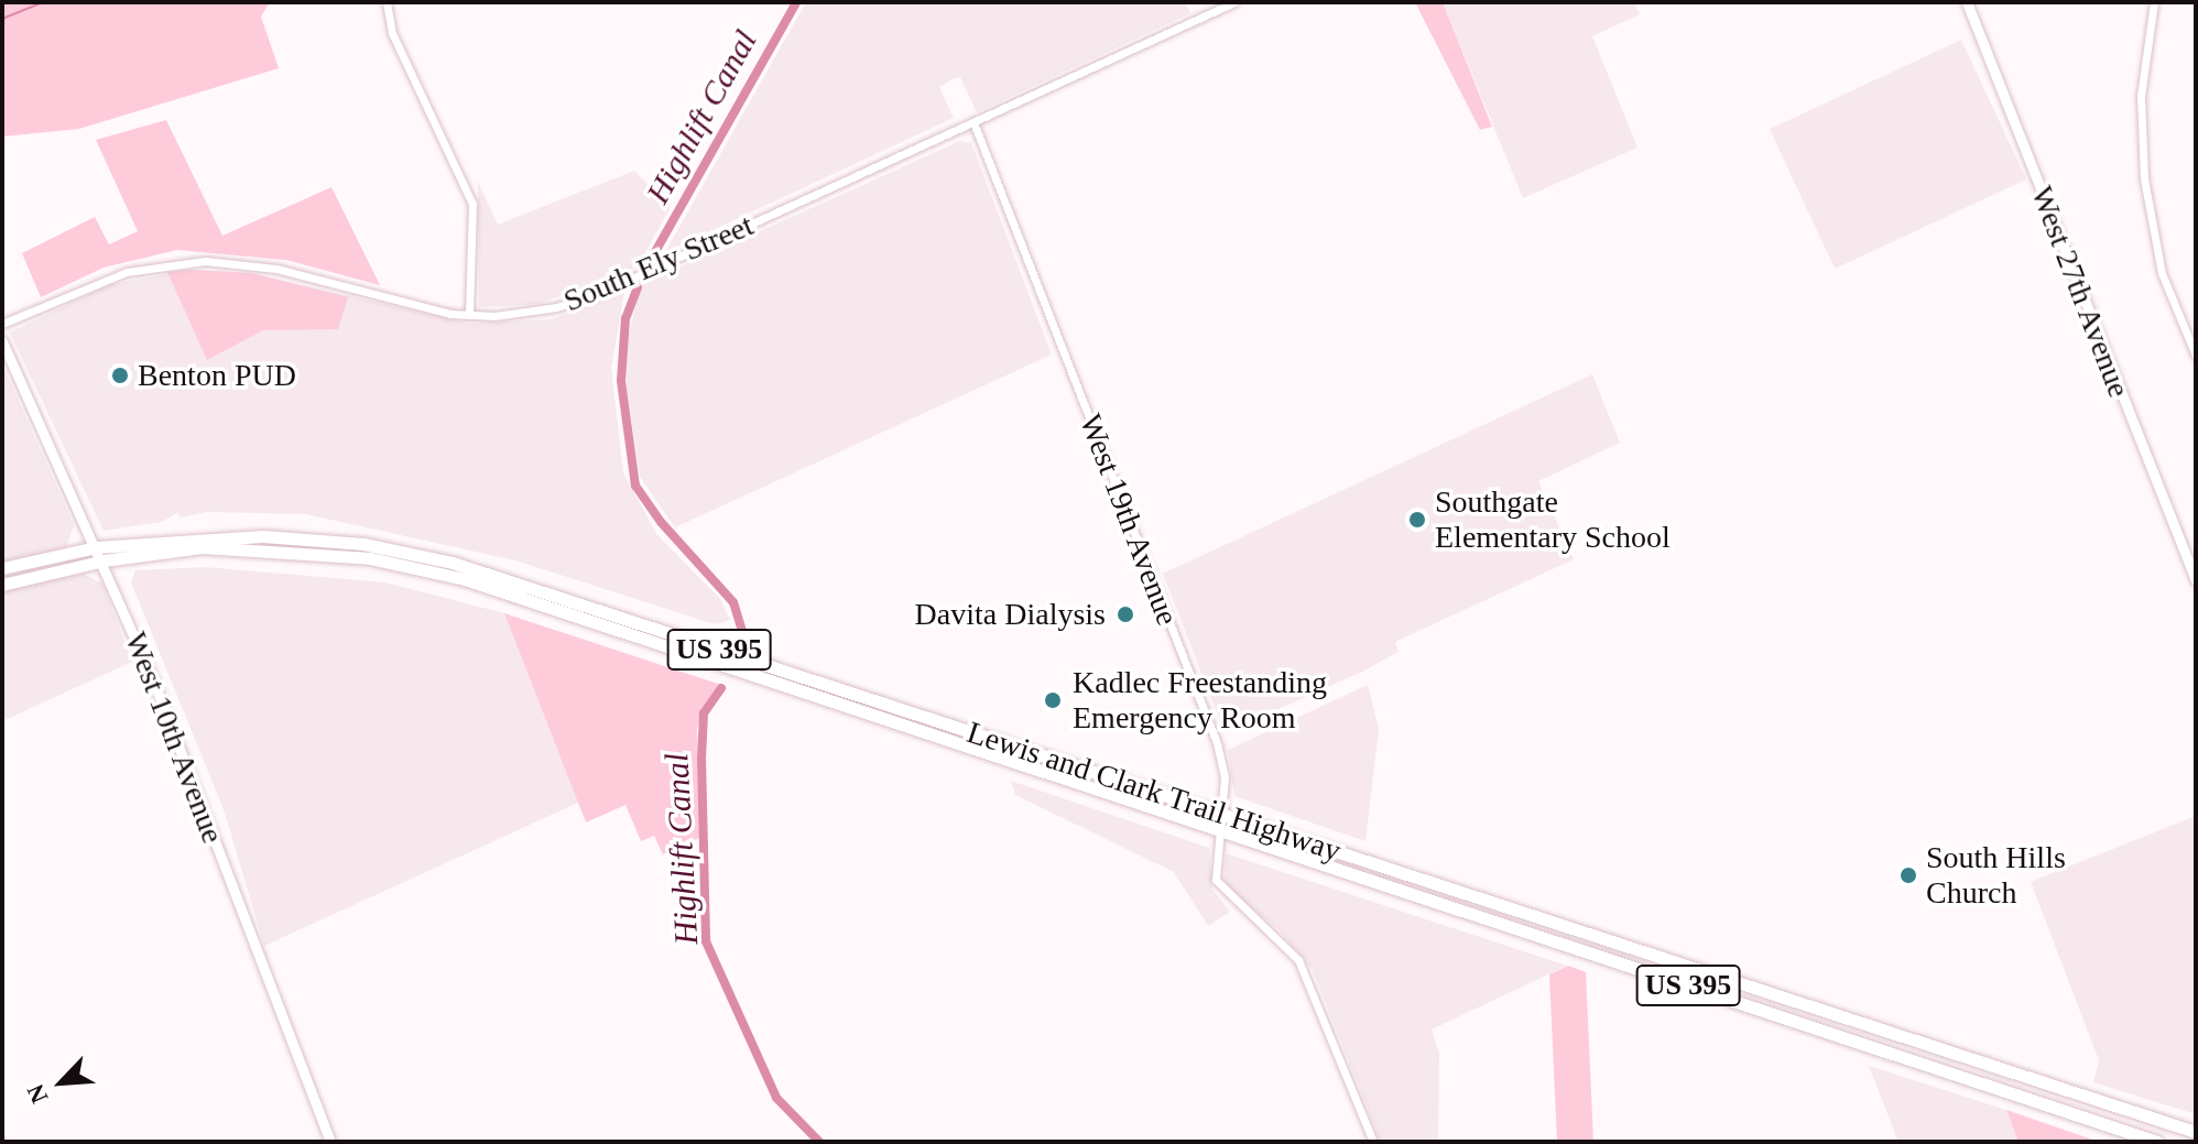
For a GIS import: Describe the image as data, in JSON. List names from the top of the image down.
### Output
{
  "streets": {
    "highway": ["US 395", "Lewis and Clark Trail Highway"],
    "main road": ["West 27th Avenue", "West 10th Avenue"],
    "street": ["South Ely Street", "West 19th Avenue"]
  },
  "crossings": [
    ["South Ely Street", "West 19th Avenue"],
    ["West 19th Avenue", "Lewis and Clark Trail Highway"],
    ["US 395", "West 10th Avenue"],
    ["US 395", "Lewis and Clark Trail Highway"],
    ["West 10th Avenue", "Lewis and Clark Trail Highway"]
  ],
  "water": ["Highlift Canal"],
  "places": [
    "Benton PUD",
    "Southgate Elementary School",
    "Davita Dialysis",
    "Kadlec Freestanding Emergency Room",
    "South Hills Church"
  ],
  "north": "bottom left"
}
